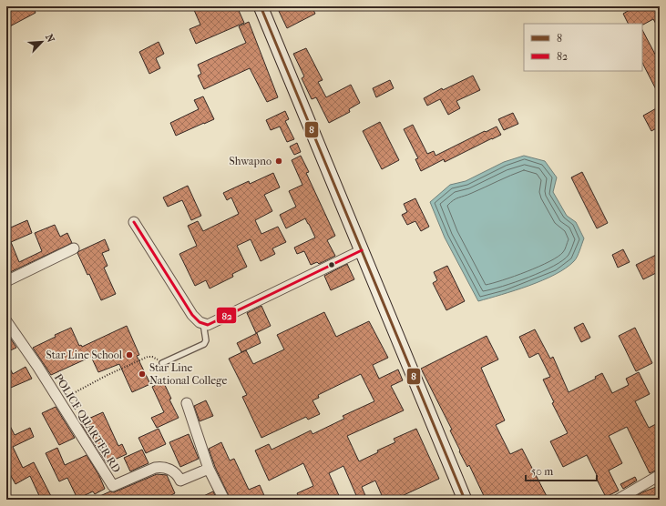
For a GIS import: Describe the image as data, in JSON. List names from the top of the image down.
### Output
{
  "streets": {
    "street": ["POLICE QUARTER RD"]
  },
  "places": ["Shwapno", "Star Line School", "Star Line National College"],
  "lines": ["transit line 8", "transit line 82"],
  "legend": ["8", "82"],
  "scale_bar": "50 m",
  "north": "top right"
}
